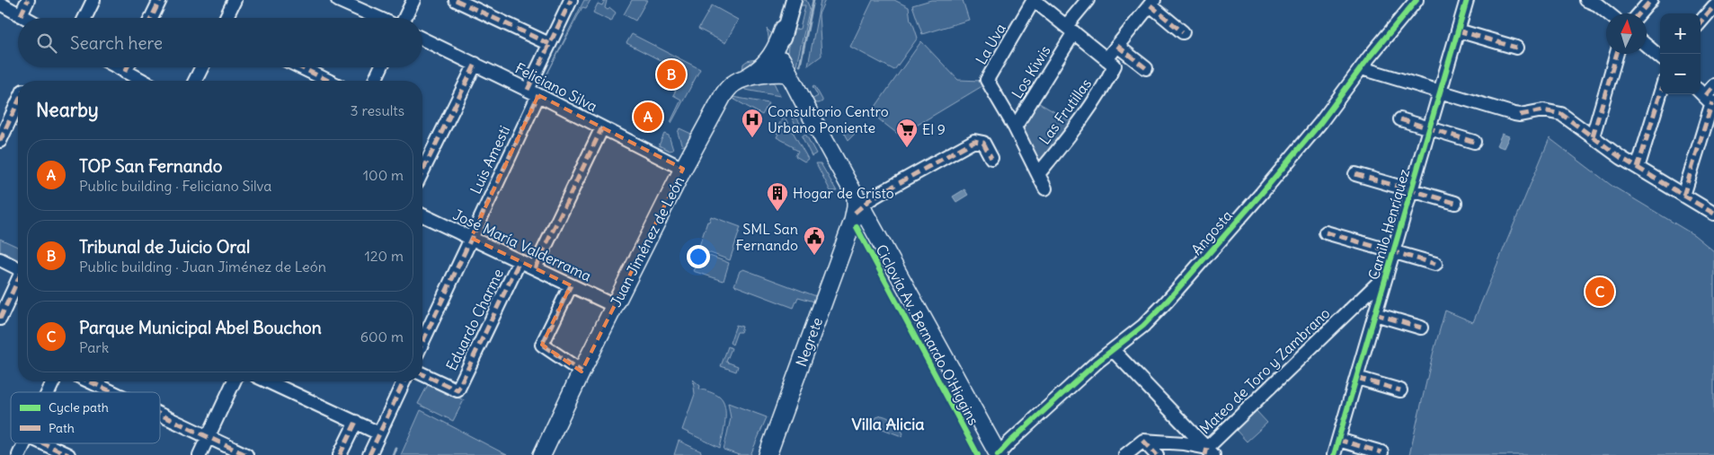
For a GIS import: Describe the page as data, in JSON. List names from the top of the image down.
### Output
{
  "streets": {
    "main road": ["Juan Jiménez de León", "Negrete"],
    "street": [
      "La Uva",
      "Los Kiwis",
      "Feliciano Silva",
      "Las Frutillas",
      "Luis Amesti",
      "Camilo Henríquez",
      "Angosta",
      "José María Valderrama",
      "Eduardo Charme",
      "Mateo de Toro y Zambrano"
    ],
    "cycle path": ["Ciclovía Av. Bernardo O'Higgins"]
  },
  "crossings": [
    ["La Uva", "Las Frutillas"],
    ["Los Kiwis", "Las Frutillas"],
    ["Feliciano Silva", "Luis Amesti"],
    ["Feliciano Silva", "Juan Jiménez de León"],
    ["Luis Amesti", "José María Valderrama"],
    ["Camilo Henríquez", "Mateo de Toro y Zambrano"],
    ["Juan Jiménez de León", "José María Valderrama"],
    ["José María Valderrama", "Eduardo Charme"]
  ],
  "districts": ["Villa Alicia"],
  "places": {
    "hospital": ["Consultorio Centro Urbano Poniente"],
    "supermarket": ["El 9"],
    "building": ["Hogar de Cristo"],
    "public building": ["SML San Fernando"]
  },
  "legend": ["Cycle path", "Path"],
  "north": "top",
  "page": {
    "map_buttons": ["+", "−"],
    "search": "Search here",
    "pins": ["B", "A", "C"],
    "heading": ["Nearby", "3 results"],
    "list": [
      {
        "mark": "A",
        "name": "TOP San Fernando",
        "note": "Public building · Feliciano Silva",
        "value": "100 m"
      },
      {
        "mark": "B",
        "name": "Tribunal de Juicio Oral",
        "note": "Public building · Juan Jiménez de León",
        "value": "120 m"
      },
      {
        "mark": "C",
        "name": "Parque Municipal Abel Bouchon",
        "note": "Park",
        "value": "600 m"
      }
    ]
  }
}
